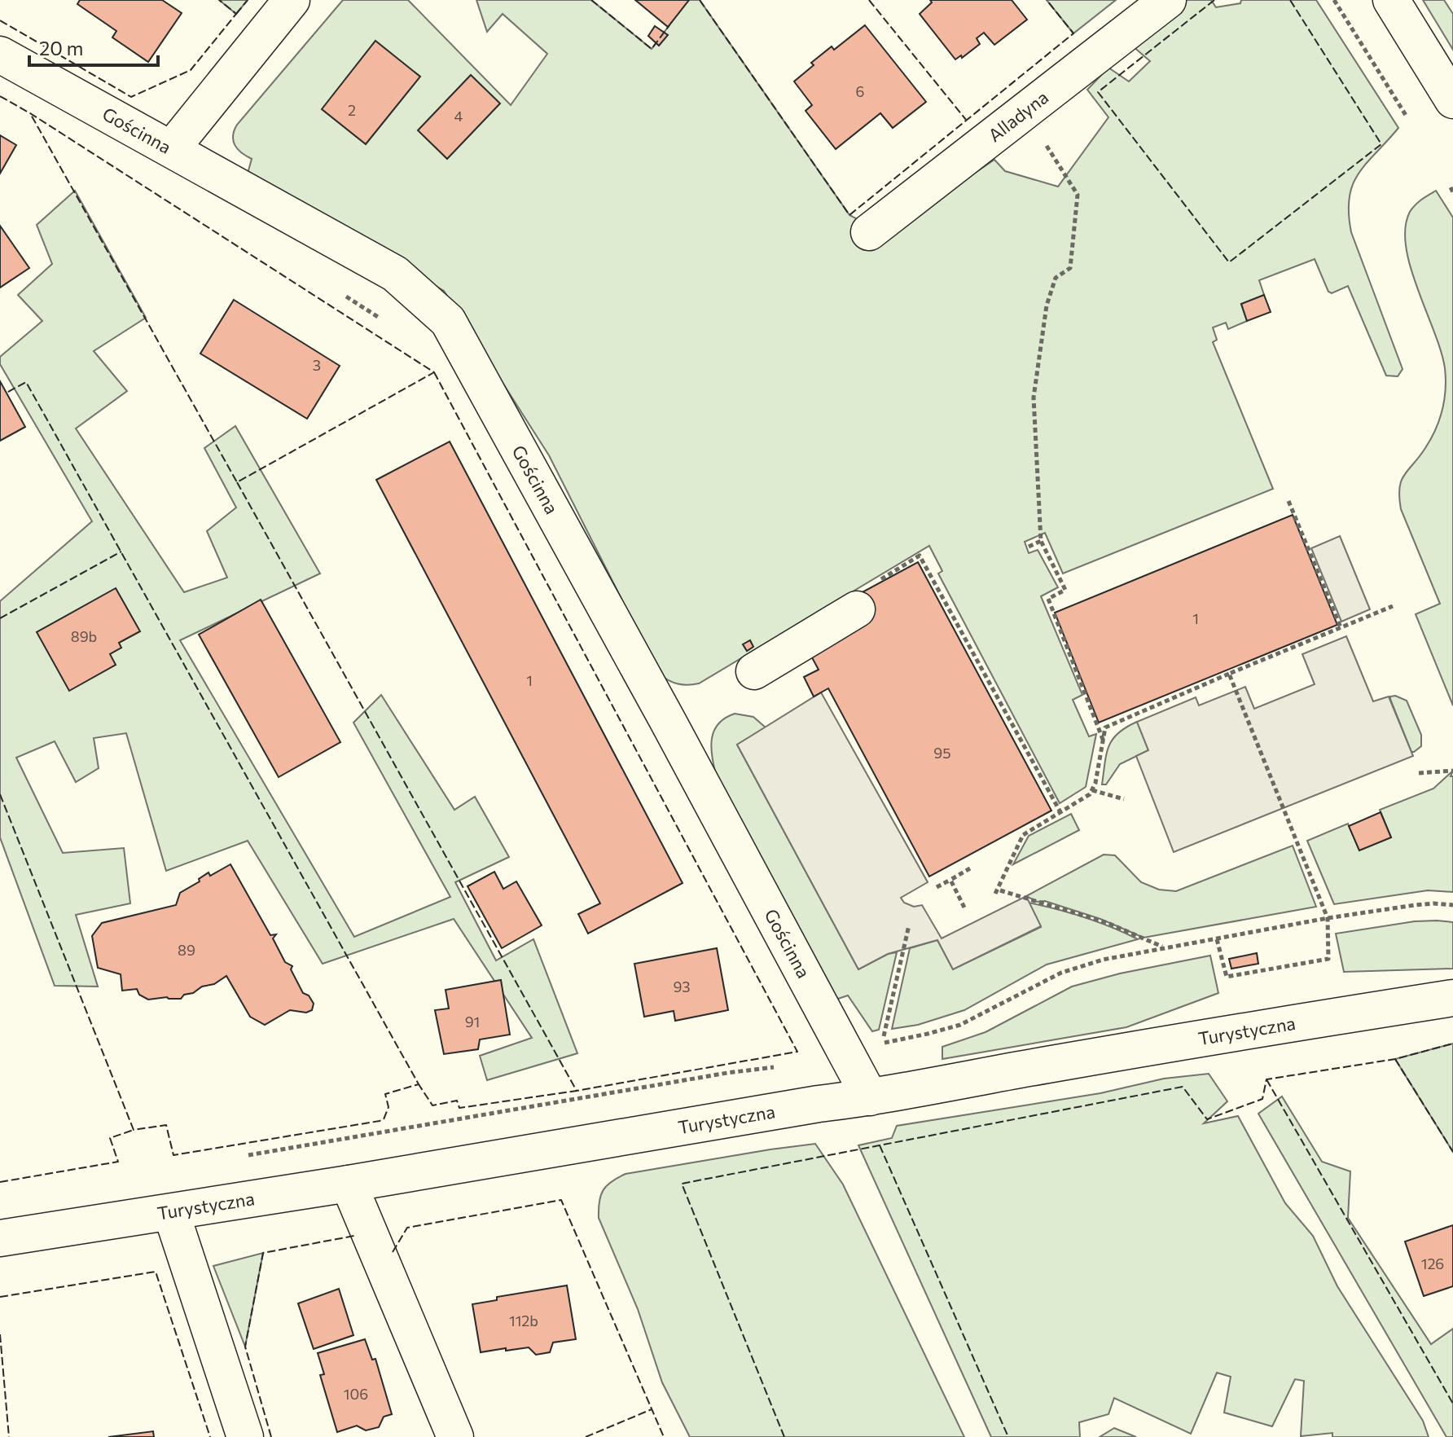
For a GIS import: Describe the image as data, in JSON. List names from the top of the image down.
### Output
{
  "streets": {
    "street": ["Alladyna", "Gościnna", "Turystyczna"]
  },
  "crossings": [
    ["Gościnna", "Turystyczna"]
  ],
  "house_numbers": [
    "6",
    "2",
    "4",
    "3",
    "1",
    "89b",
    "1",
    "95",
    "89",
    "93",
    "91",
    "126",
    "112b",
    "106"
  ],
  "scale_bar": "20 m"
}
